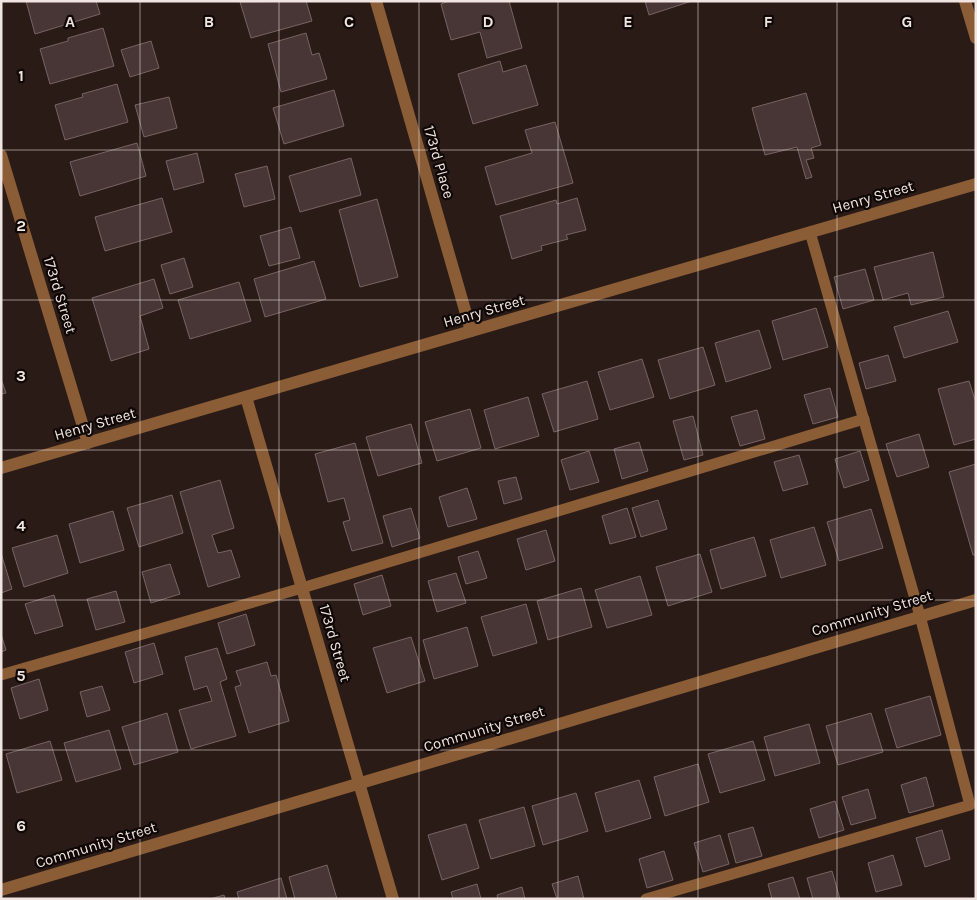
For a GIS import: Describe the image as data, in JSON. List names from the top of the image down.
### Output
{
  "streets": {
    "street": [
      "173rd Place",
      "Henry Street",
      "173rd Street",
      "Community Street"
    ]
  },
  "crossings": [
    ["173rd Place", "Henry Street"],
    ["Henry Street", "173rd Street"],
    ["173rd Street", "Community Street"]
  ],
  "grid": {
    "columns": [
      "A",
      "B",
      "C",
      "D",
      "E",
      "F",
      "G"
    ],
    "rows": [
      "1",
      "2",
      "3",
      "4",
      "5",
      "6"
    ]
  }
}
